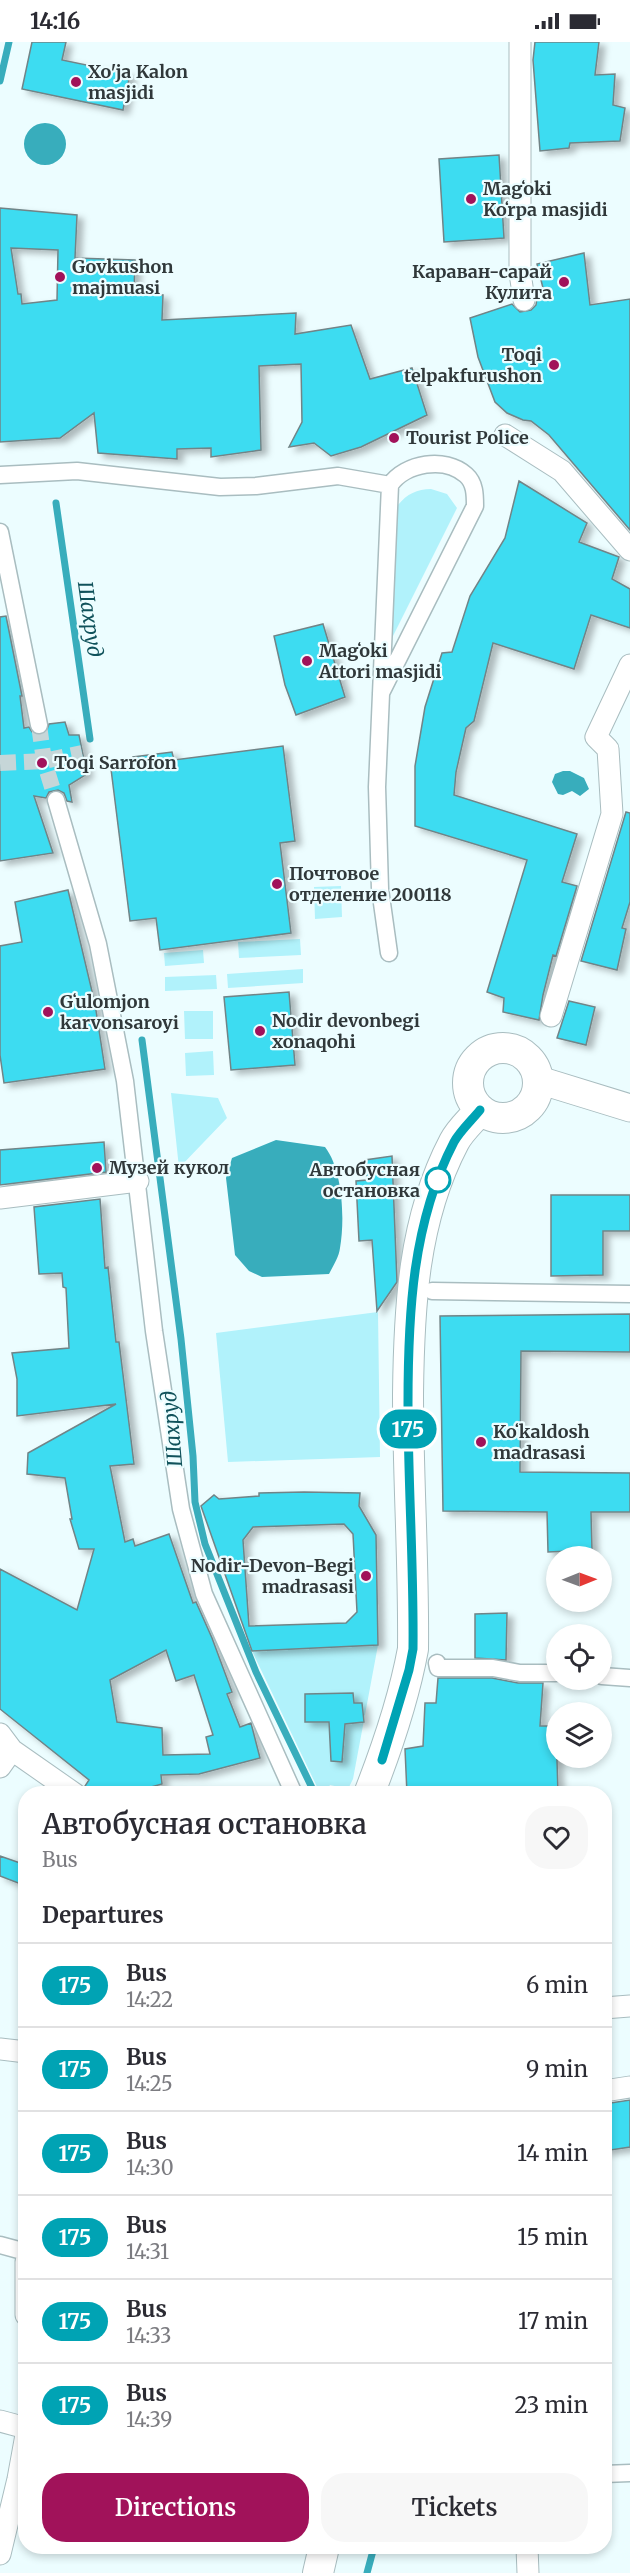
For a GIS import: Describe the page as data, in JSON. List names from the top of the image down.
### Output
{
  "water": ["Шахруд"],
  "places": [
    "Xo'ja Kalon masjidi",
    "Magʻoki Koʻrpa masjidi",
    "Govkushon majmuasi",
    "Караван-сарай Кулита",
    "Toqi telpakfurushon",
    "Tourist Police",
    "Magʻoki Attori masjidi",
    "Toqi Sarrofon",
    "Почтовое отделение 200118",
    "Gʻulomjon karvonsaroyi",
    "Nodir devonbegi xonaqohi",
    "Музей кукол",
    "Автобусная остановка",
    "Koʻkaldosh madrasasi",
    "Nodir-Devon-Begi madrasasi"
  ],
  "lines": ["bus line 175"],
  "north": "right",
  "page": {
    "status": "14:16",
    "on_map": "175",
    "heading": [
      ["Автобусная остановка", "Bus"],
      "Departures"
    ],
    "list": [
      {
        "mark": "175",
        "name": "Bus",
        "note": "14:22",
        "value": "6 min"
      },
      {
        "mark": "175",
        "name": "Bus",
        "note": "14:25",
        "value": "9 min"
      },
      {
        "mark": "175",
        "name": "Bus",
        "note": "14:30",
        "value": "14 min"
      },
      {
        "mark": "175",
        "name": "Bus",
        "note": "14:31",
        "value": "15 min"
      },
      {
        "mark": "175",
        "name": "Bus",
        "note": "14:33",
        "value": "17 min"
      },
      {
        "mark": "175",
        "name": "Bus",
        "note": "14:39",
        "value": "23 min"
      }
    ],
    "buttons": ["Directions", "Tickets"]
  }
}
